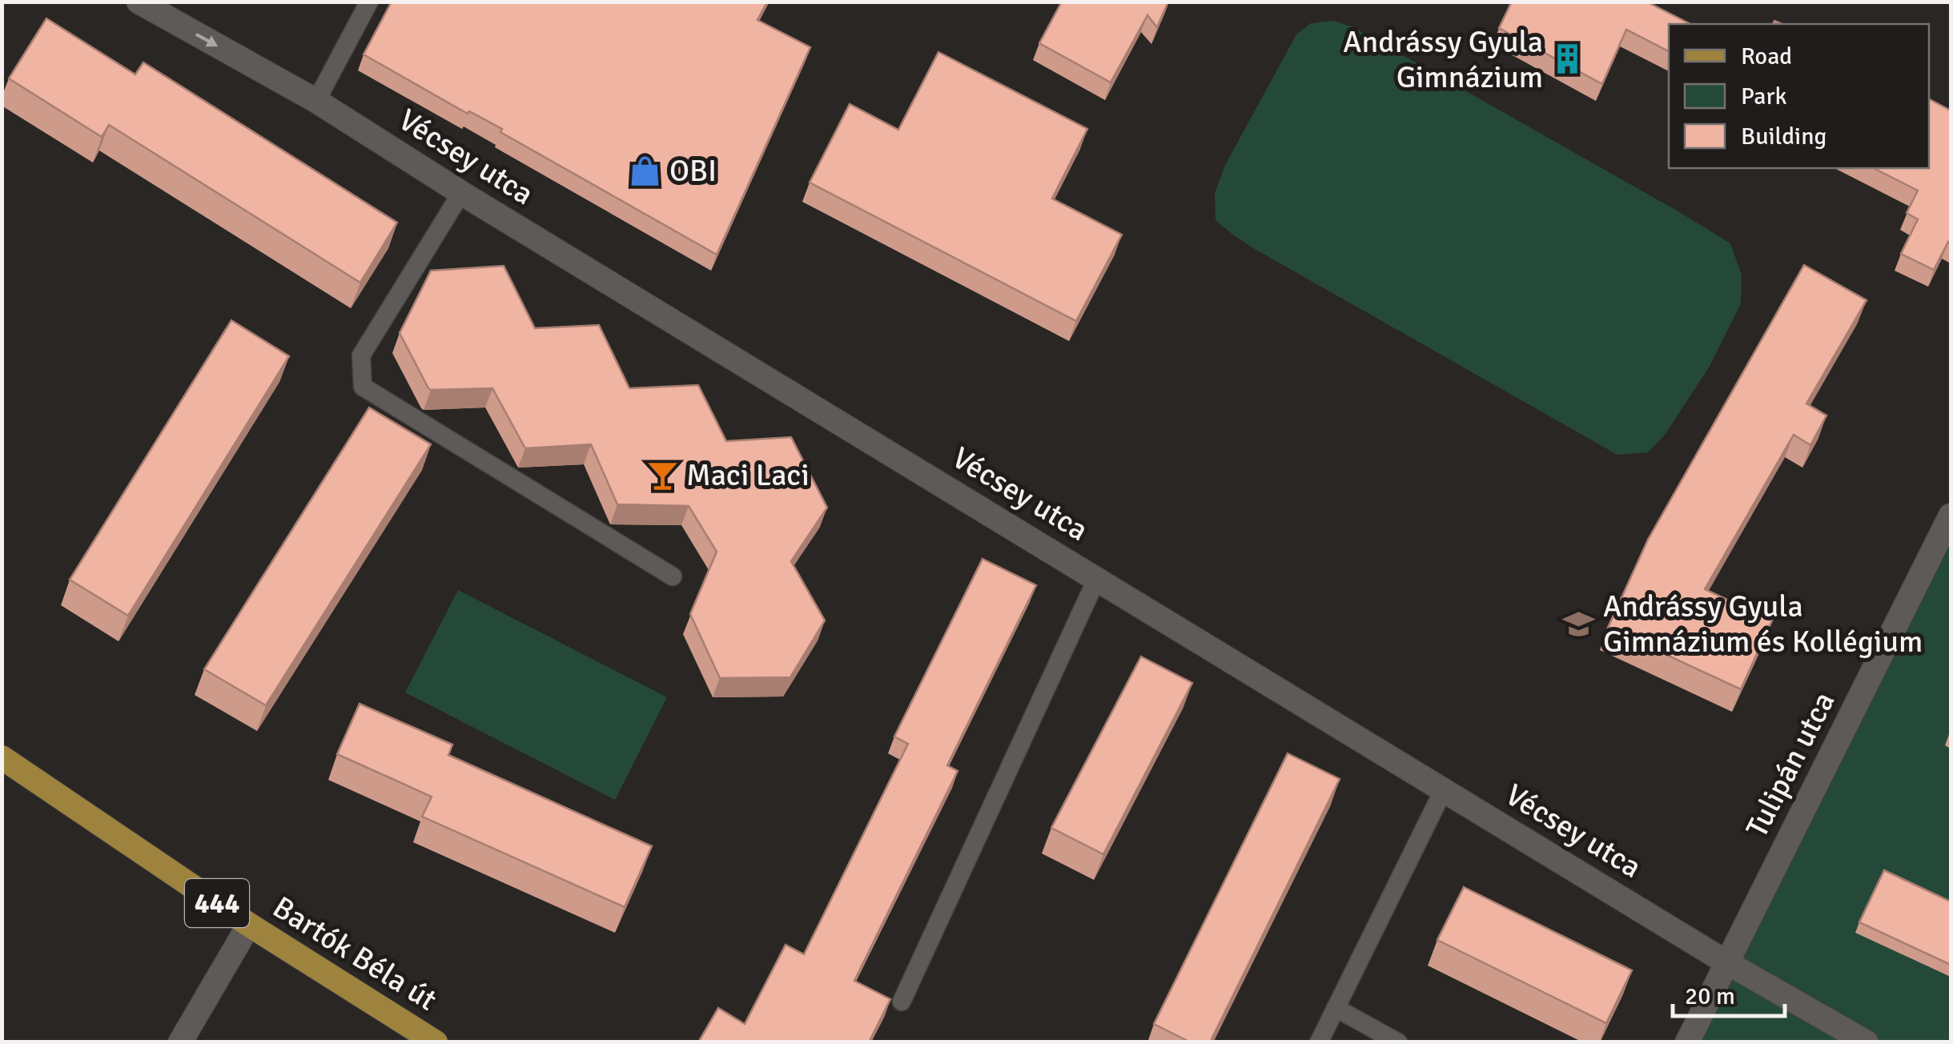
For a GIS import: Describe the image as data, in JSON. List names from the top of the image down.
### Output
{
  "streets": {
    "main road": ["444", "Bartók Béla út"],
    "street": ["Vécsey utca", "Tulipán utca"]
  },
  "crossings": [
    ["Vécsey utca", "Tulipán utca"]
  ],
  "places": {
    "building": ["Andrássy Gyula Gimnázium"],
    "shop": ["OBI"],
    "bar": ["Maci Laci"],
    "school or university": ["Andrássy Gyula Gimnázium és Kollégium"]
  },
  "legend": ["Road", "Park", "Building"],
  "scale_bar": "20 m"
}
